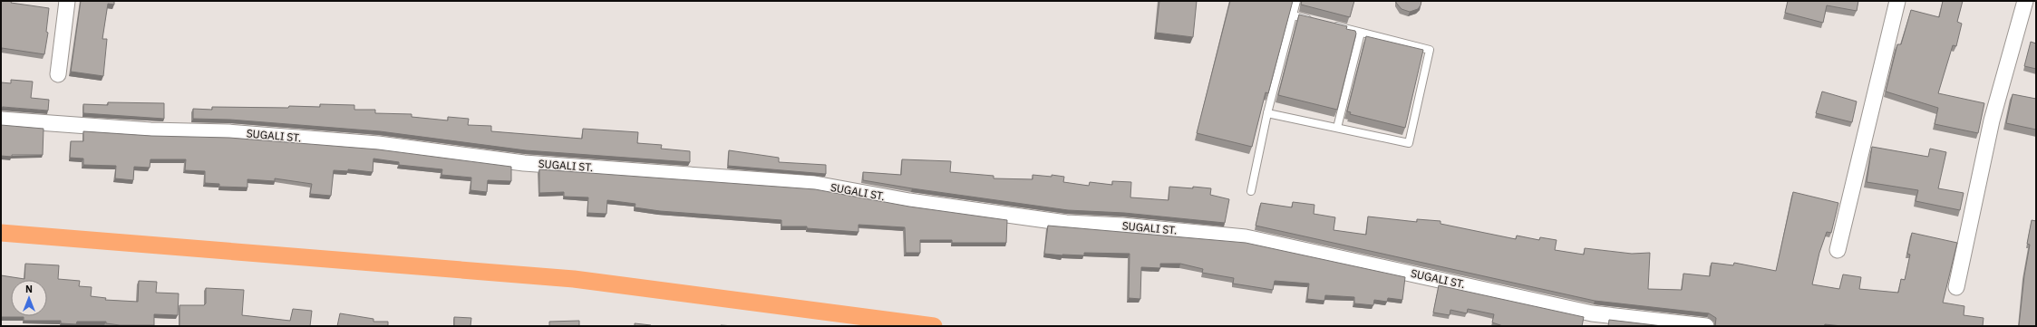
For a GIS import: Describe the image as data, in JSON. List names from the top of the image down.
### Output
{
  "streets": {
    "street": ["SUGALI ST."]
  },
  "north": "top"
}
